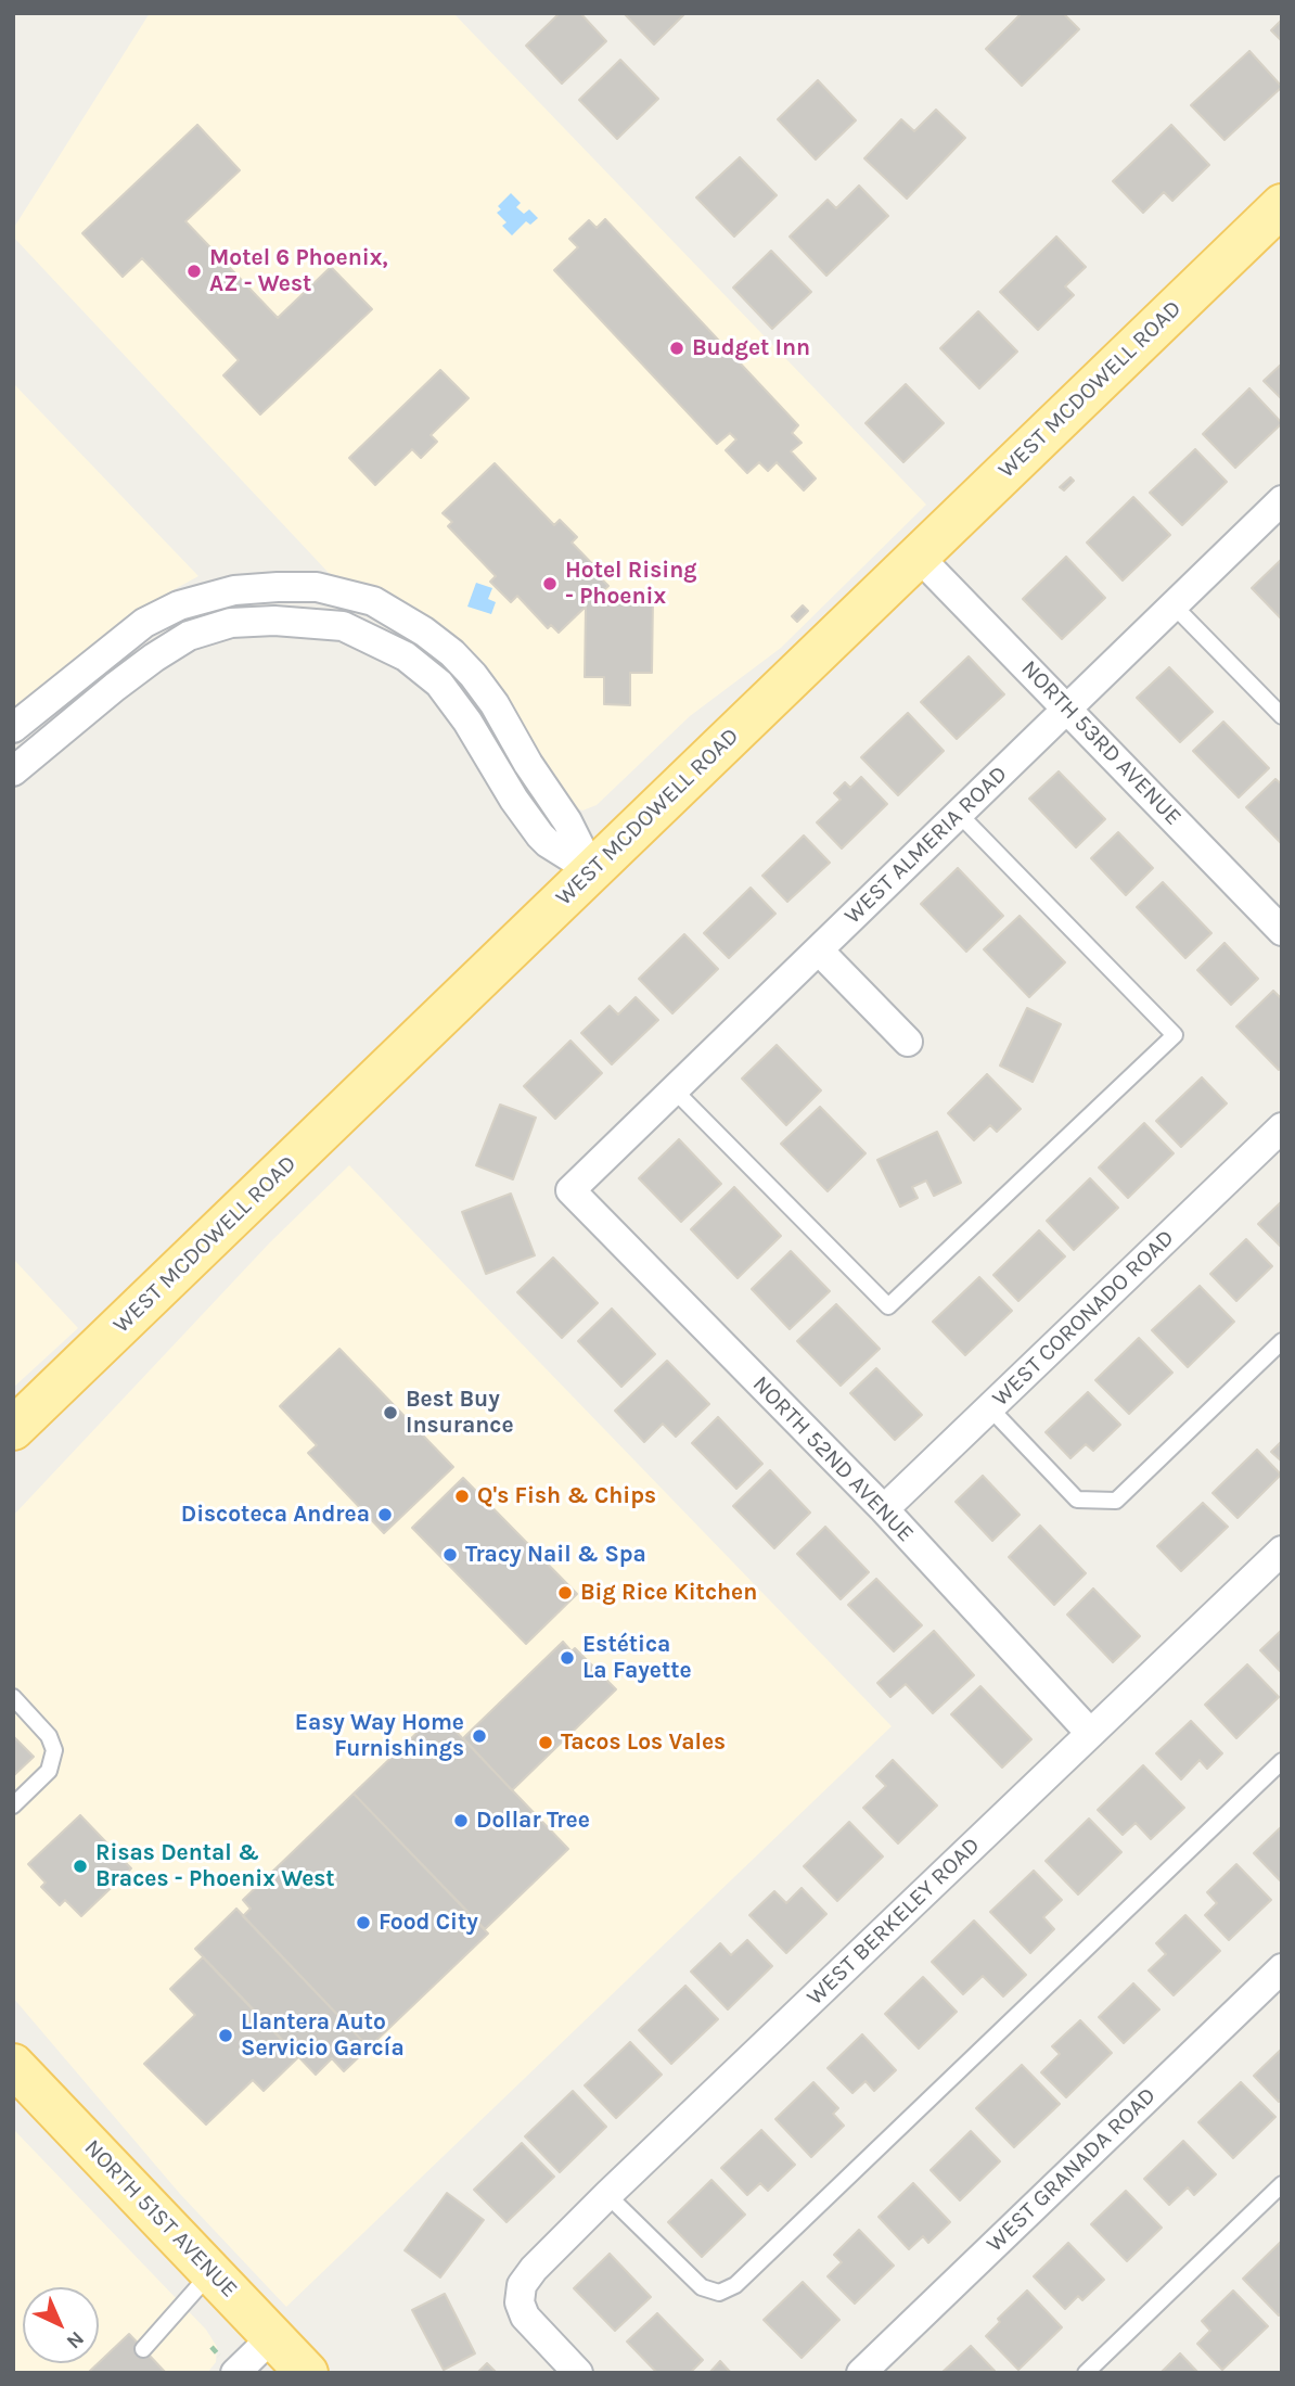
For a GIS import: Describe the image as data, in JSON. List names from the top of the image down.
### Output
{
  "streets": {
    "main road": ["WEST MCDOWELL ROAD", "NORTH 51ST AVENUE"],
    "street": [
      "NORTH 53RD AVENUE",
      "WEST ALMERIA ROAD",
      "WEST CORONADO ROAD",
      "NORTH 52ND AVENUE",
      "WEST BERKELEY ROAD",
      "WEST GRANADA ROAD"
    ]
  },
  "crossings": [
    ["WEST MCDOWELL ROAD", "NORTH 53RD AVENUE"],
    ["NORTH 53RD AVENUE", "WEST ALMERIA ROAD"],
    ["WEST ALMERIA ROAD", "NORTH 52ND AVENUE"],
    ["WEST CORONADO ROAD", "NORTH 52ND AVENUE"],
    ["NORTH 52ND AVENUE", "WEST BERKELEY ROAD"]
  ],
  "places": [
    "Motel 6 Phoenix, AZ - West",
    "Budget Inn",
    "Hotel Rising - Phoenix",
    "Best Buy Insurance",
    "Q's Fish & Chips",
    "Discoteca Andrea",
    "Tracy Nail & Spa",
    "Big Rice Kitchen",
    "Estética La Fayette",
    "Easy Way Home Furnishings",
    "Tacos Los Vales",
    "Dollar Tree",
    "Risas Dental & Braces - Phoenix West",
    "Food City",
    "Llantera Auto Servicio García"
  ],
  "north": "bottom right"
}
